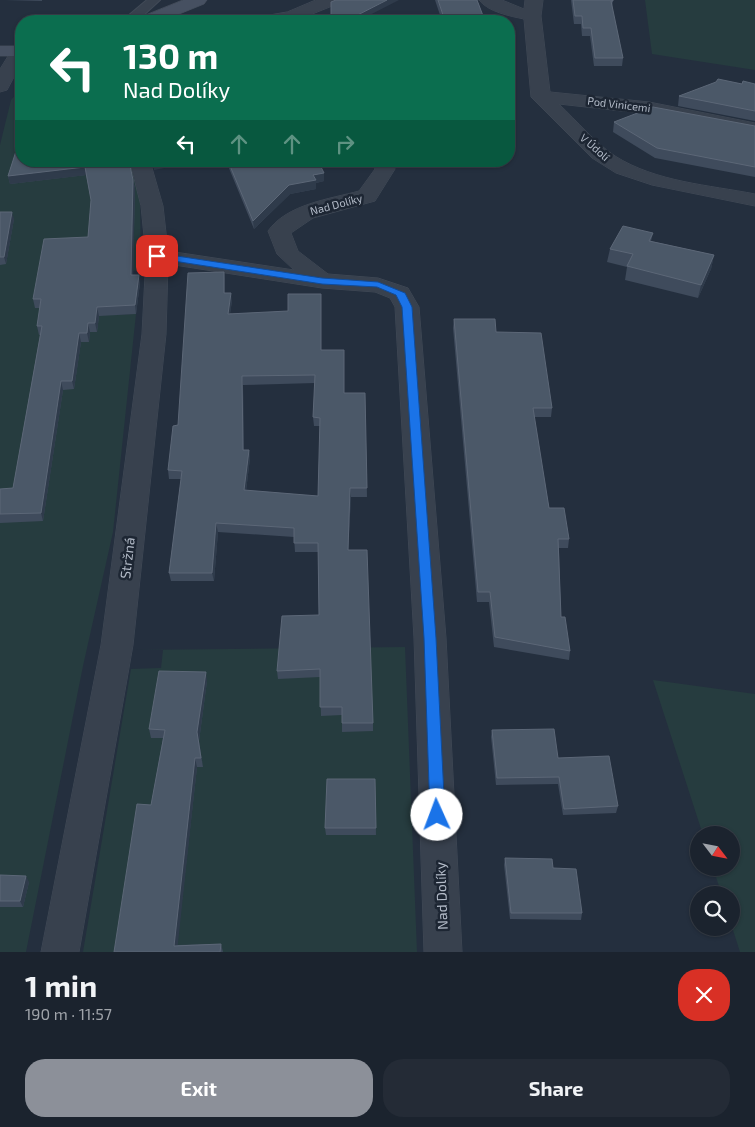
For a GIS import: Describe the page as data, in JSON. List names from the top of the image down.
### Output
{
  "streets": {
    "street": [
      "Pod Vinicemi",
      "V Údolí",
      "Nad Dolíky",
      "Stržná"
    ]
  },
  "crossings": [
    ["Pod Vinicemi", "V Údolí"],
    ["Nad Dolíky", "Stržná"]
  ],
  "north": "bottom right",
  "page": {
    "turn": ["130 m", "Nad Dolíky"],
    "heading": ["1 min", "190 m · 11:57"],
    "buttons": ["Exit", "Share"]
  }
}
